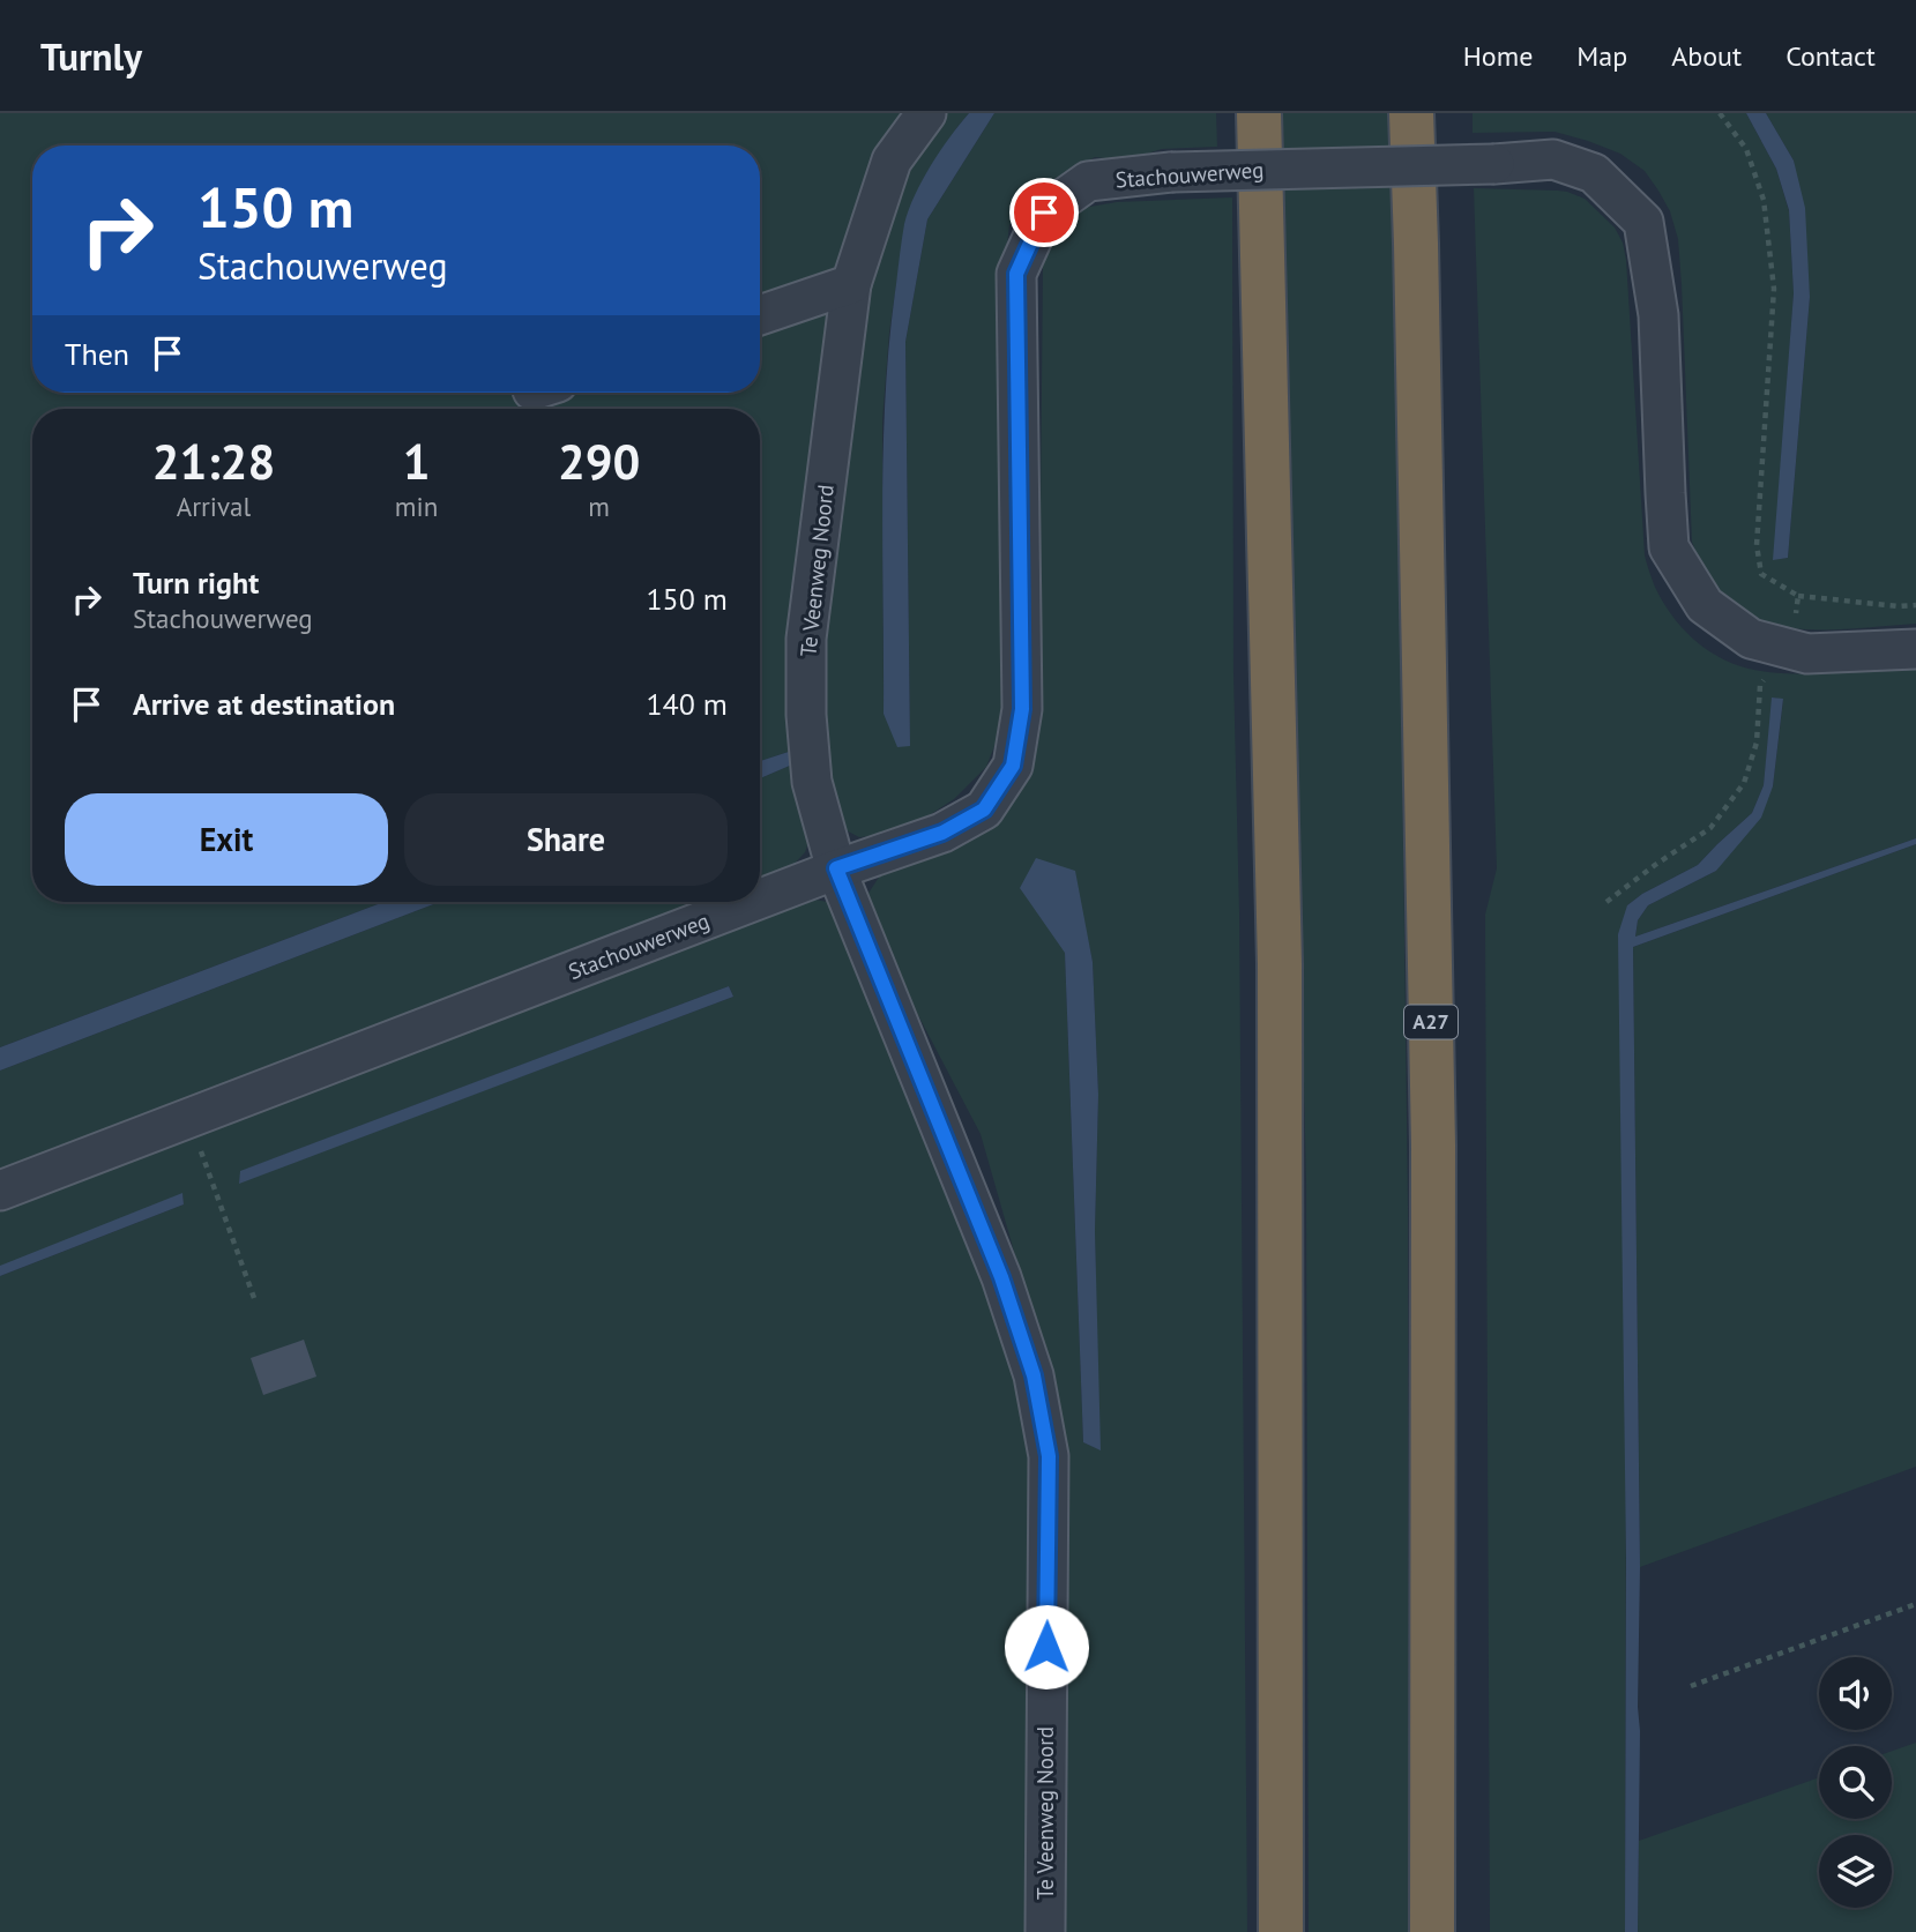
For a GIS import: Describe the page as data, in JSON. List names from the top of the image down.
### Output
{
  "streets": {
    "highway": ["A27"],
    "street": ["Stachouwerweg", "Te Veenweg Noord"]
  },
  "crossings": [
    ["Stachouwerweg", "Te Veenweg Noord"]
  ],
  "page": {
    "header": "Turnly",
    "nav": [
      "Home",
      "Map",
      "About",
      "Contact"
    ],
    "turn": ["150 m", "Stachouwerweg"],
    "then": "Then",
    "eta": [
      "21:28",
      "Arrival",
      "1",
      "min",
      "290",
      "m"
    ],
    "list": [
      {
        "name": "Turn right",
        "note": "Stachouwerweg",
        "value": "150 m"
      },
      {
        "name": "Arrive at destination",
        "value": "140 m"
      }
    ],
    "buttons": ["Exit", "Share"]
  }
}
